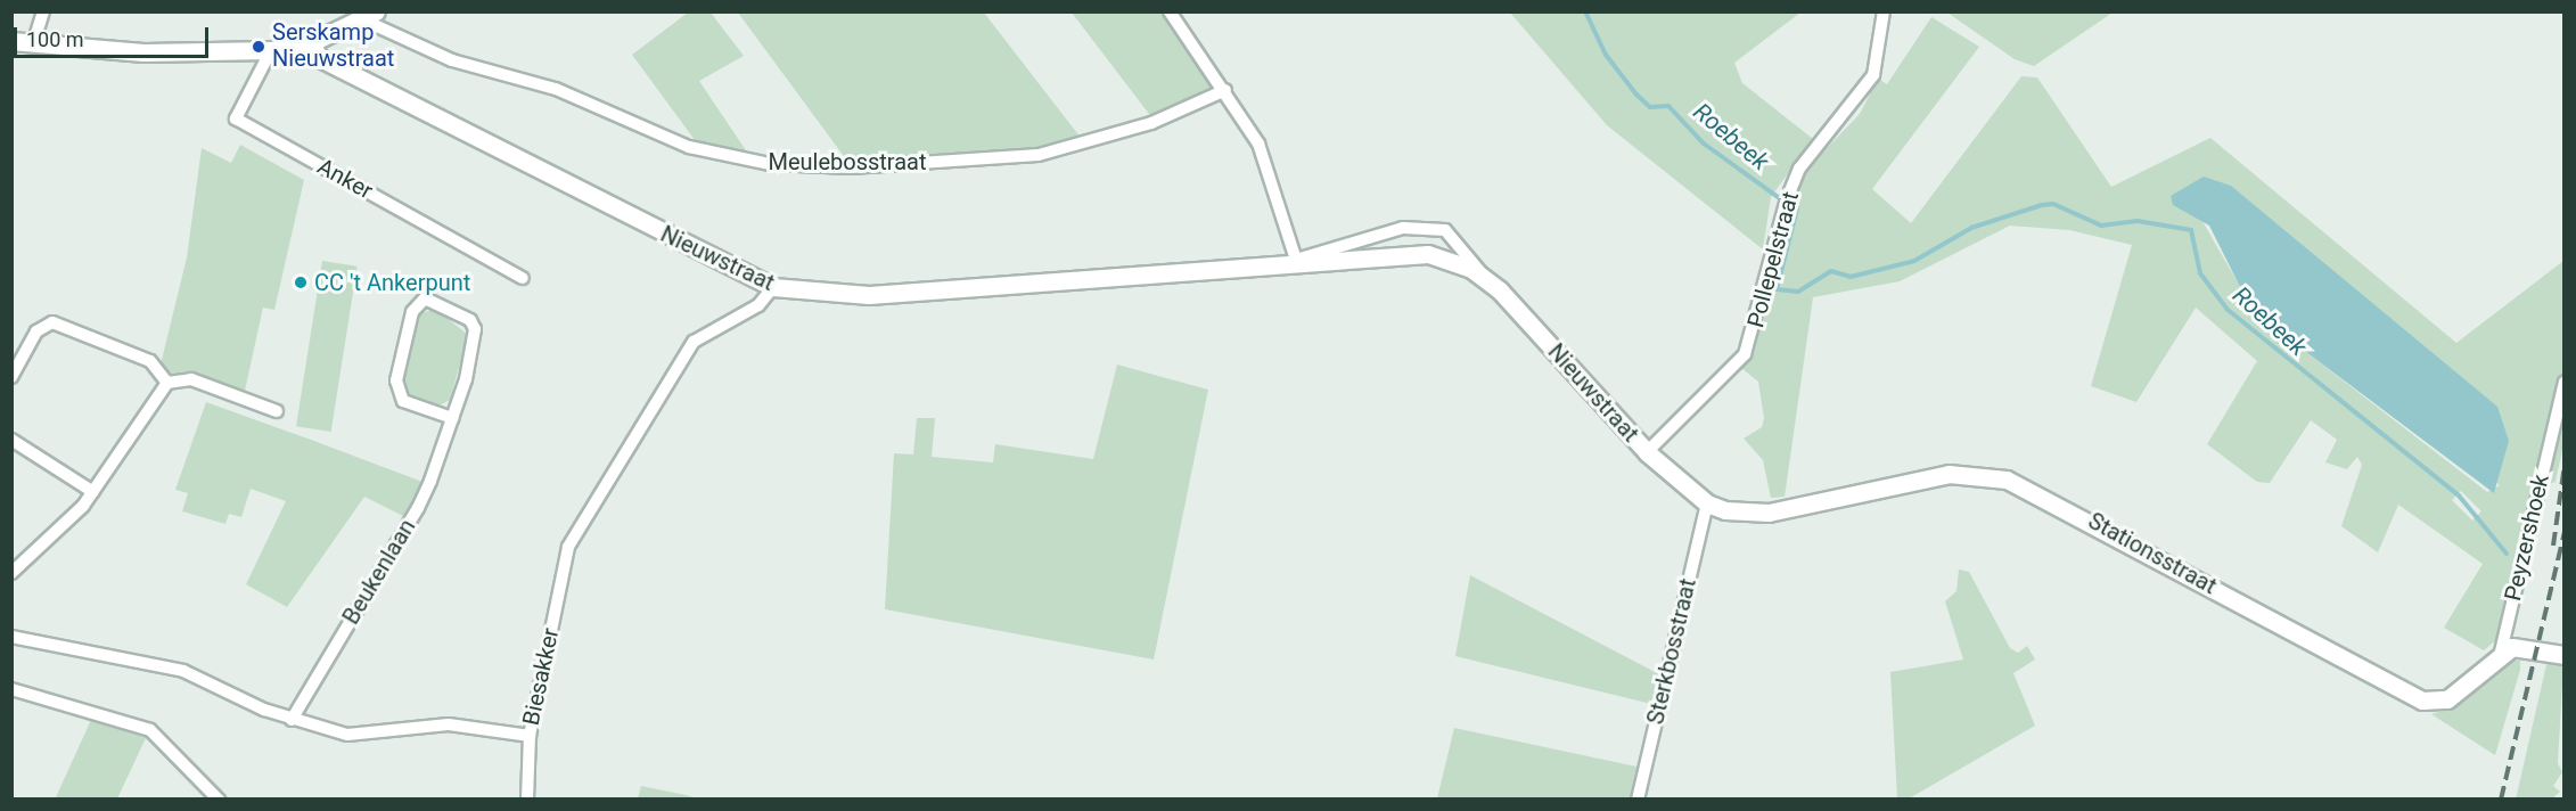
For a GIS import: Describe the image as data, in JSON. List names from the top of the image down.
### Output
{
  "streets": {
    "street": [
      "Meulebosstraat",
      "Anker",
      "Nieuwstraat",
      "Pollepelstraat",
      "Peyzershoek",
      "Stationsstraat",
      "Beukenlaan",
      "Sterkbosstraat",
      "Biesakker"
    ]
  },
  "crossings": [
    ["Nieuwstraat", "Pollepelstraat"],
    ["Nieuwstraat", "Stationsstraat"],
    ["Nieuwstraat", "Sterkbosstraat"],
    ["Nieuwstraat", "Biesakker"],
    ["Peyzershoek", "Stationsstraat"],
    ["Stationsstraat", "Sterkbosstraat"],
    ["Beukenlaan", "Biesakker"]
  ],
  "water": ["Roebeek"],
  "places": ["Serskamp Nieuwstraat", "CC 't Ankerpunt"],
  "scale_bar": "100 m"
}
